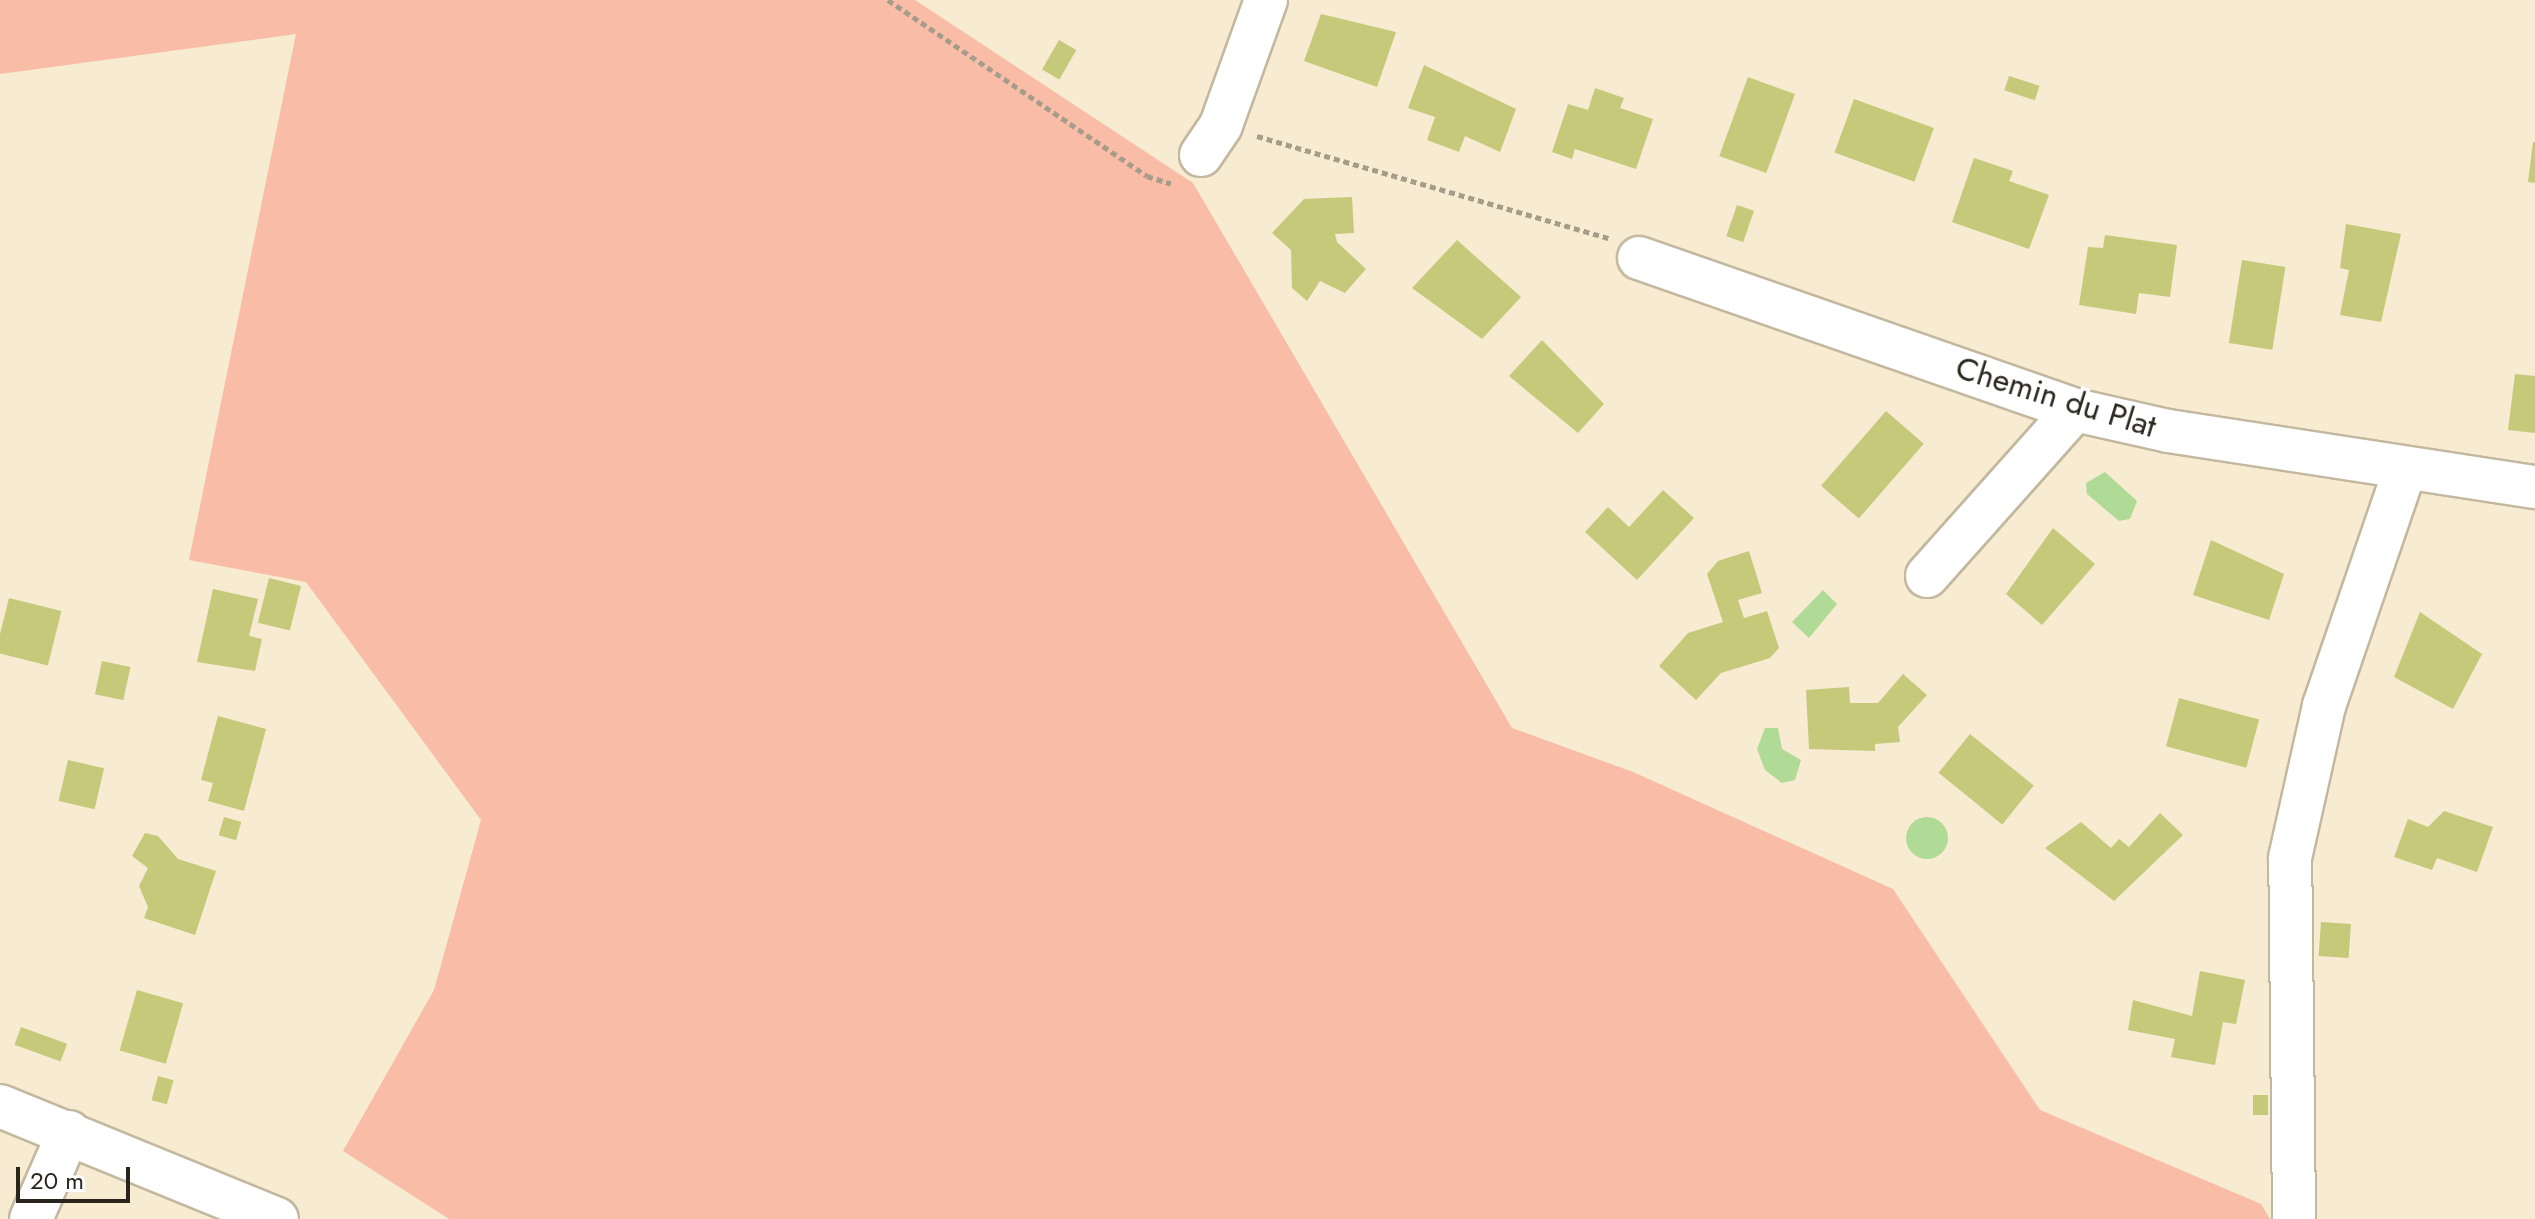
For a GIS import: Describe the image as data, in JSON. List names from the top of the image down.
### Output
{
  "streets": {
    "street": ["Chemin du Plat"]
  },
  "scale_bar": "20 m"
}
